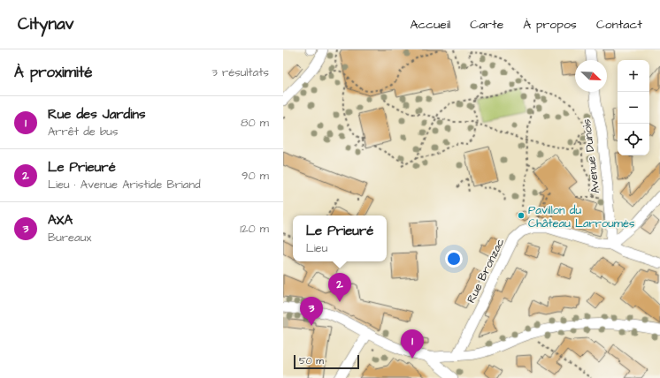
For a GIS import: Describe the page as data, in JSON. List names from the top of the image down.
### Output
{
  "streets": {
    "street": ["Avenue Dunois", "Rue Bronzac"]
  },
  "crossings": [
    ["Avenue Dunois", "Rue Bronzac"]
  ],
  "places": ["Pavillon du Château Larroumès"],
  "scale_bar": "50 m",
  "north": "bottom right",
  "page": {
    "header": "Citynav",
    "nav": [
      "Accueil",
      "Carte",
      "À propos",
      "Contact"
    ],
    "heading": ["À proximité", "3 résultats"],
    "map_buttons": ["+", "−"],
    "list": [
      {
        "mark": "1",
        "name": "Rue des Jardins",
        "note": "Arrêt de bus",
        "value": "80 m"
      },
      {
        "mark": "2",
        "name": "Le Prieuré",
        "note": "Lieu · Avenue Aristide Briand",
        "value": "90 m"
      },
      {
        "mark": "3",
        "name": "AXA",
        "note": "Bureaux",
        "value": "120 m"
      }
    ],
    "popup": ["Le Prieuré", "Lieu"],
    "pins": ["2", "3", "1"],
    "scale": "50 m"
  }
}
